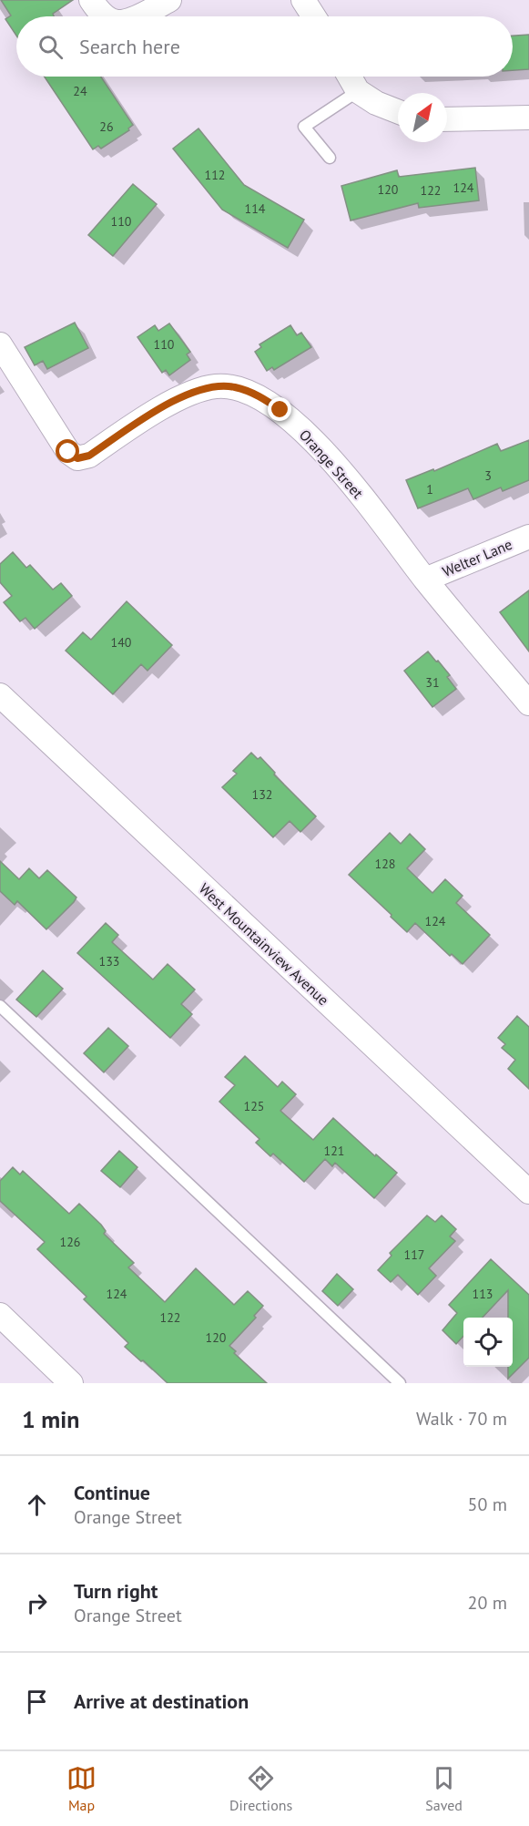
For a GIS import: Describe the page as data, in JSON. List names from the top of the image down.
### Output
{
  "streets": {
    "street": ["Orange Street", "Welter Lane", "West Mountainview Avenue"]
  },
  "crossings": [
    ["Orange Street", "Welter Lane"]
  ],
  "house_numbers": [
    "24",
    "26",
    "112",
    "124",
    "120",
    "122",
    "114",
    "110",
    "110",
    "3",
    "1",
    "140",
    "31",
    "132",
    "128",
    "124",
    "133",
    "125",
    "121",
    "126",
    "117",
    "124",
    "113",
    "122",
    "120"
  ],
  "north": "top right",
  "page": {
    "search": "Search here",
    "heading": ["1 min", "Walk · 70 m"],
    "list": [
      ["Continue", "Orange Street", "50 m"],
      ["Turn right", "Orange Street", "20 m"],
      "Arrive at destination"
    ],
    "nav": ["Map", "Directions", "Saved"]
  }
}
